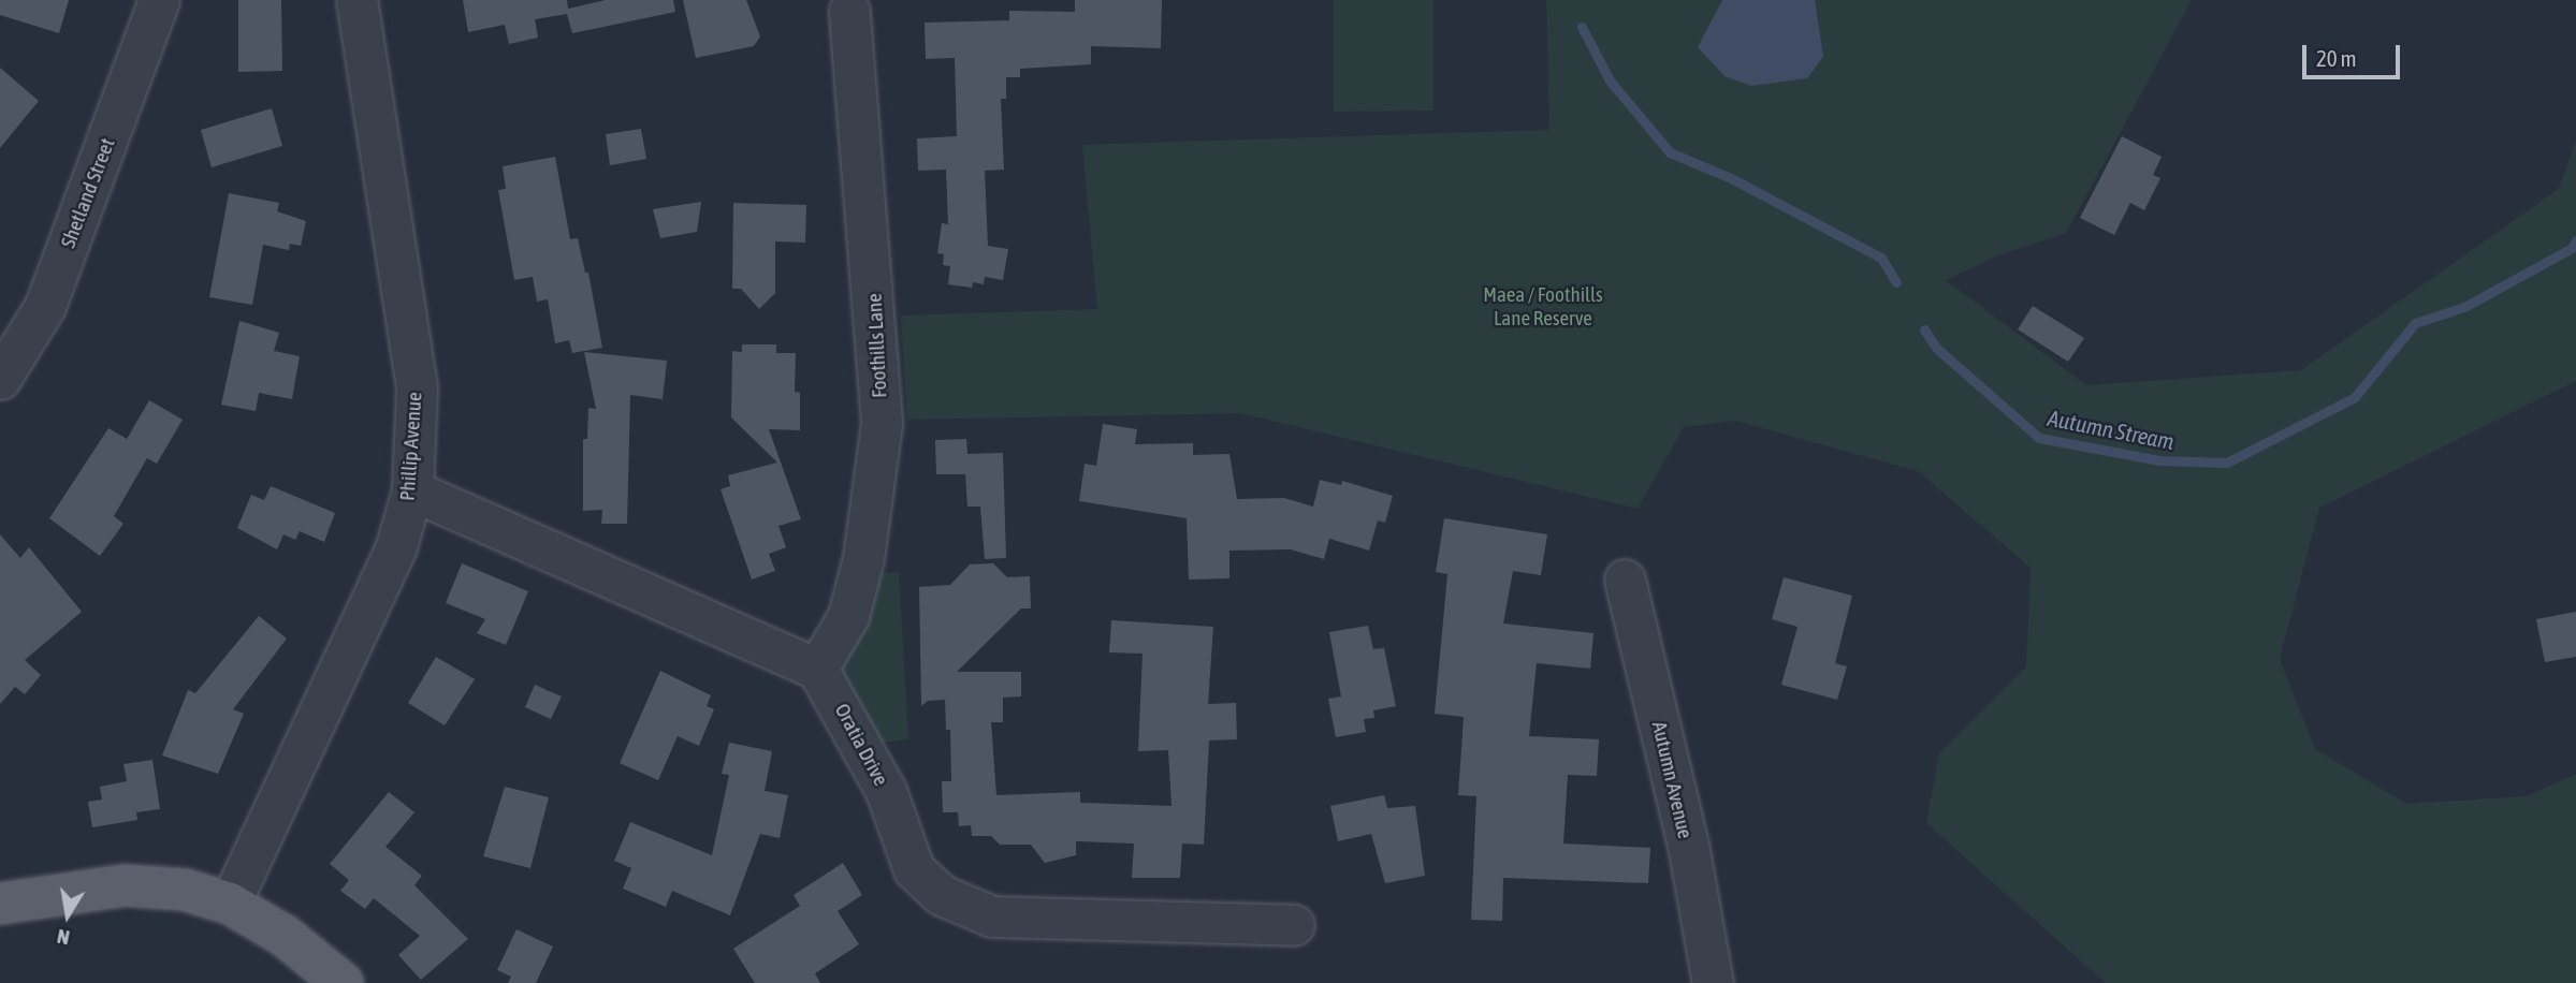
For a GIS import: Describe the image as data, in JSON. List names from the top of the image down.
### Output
{
  "streets": {
    "street": [
      "Shetland Street",
      "Foothills Lane",
      "Phillip Avenue",
      "Oratia Drive",
      "Autumn Avenue"
    ]
  },
  "crossings": [
    ["Foothills Lane", "Oratia Drive"]
  ],
  "water": ["Autumn Stream"],
  "parks": ["Maea / Foothills Lane Reserve"],
  "scale_bar": "20 m",
  "north": "bottom"
}
